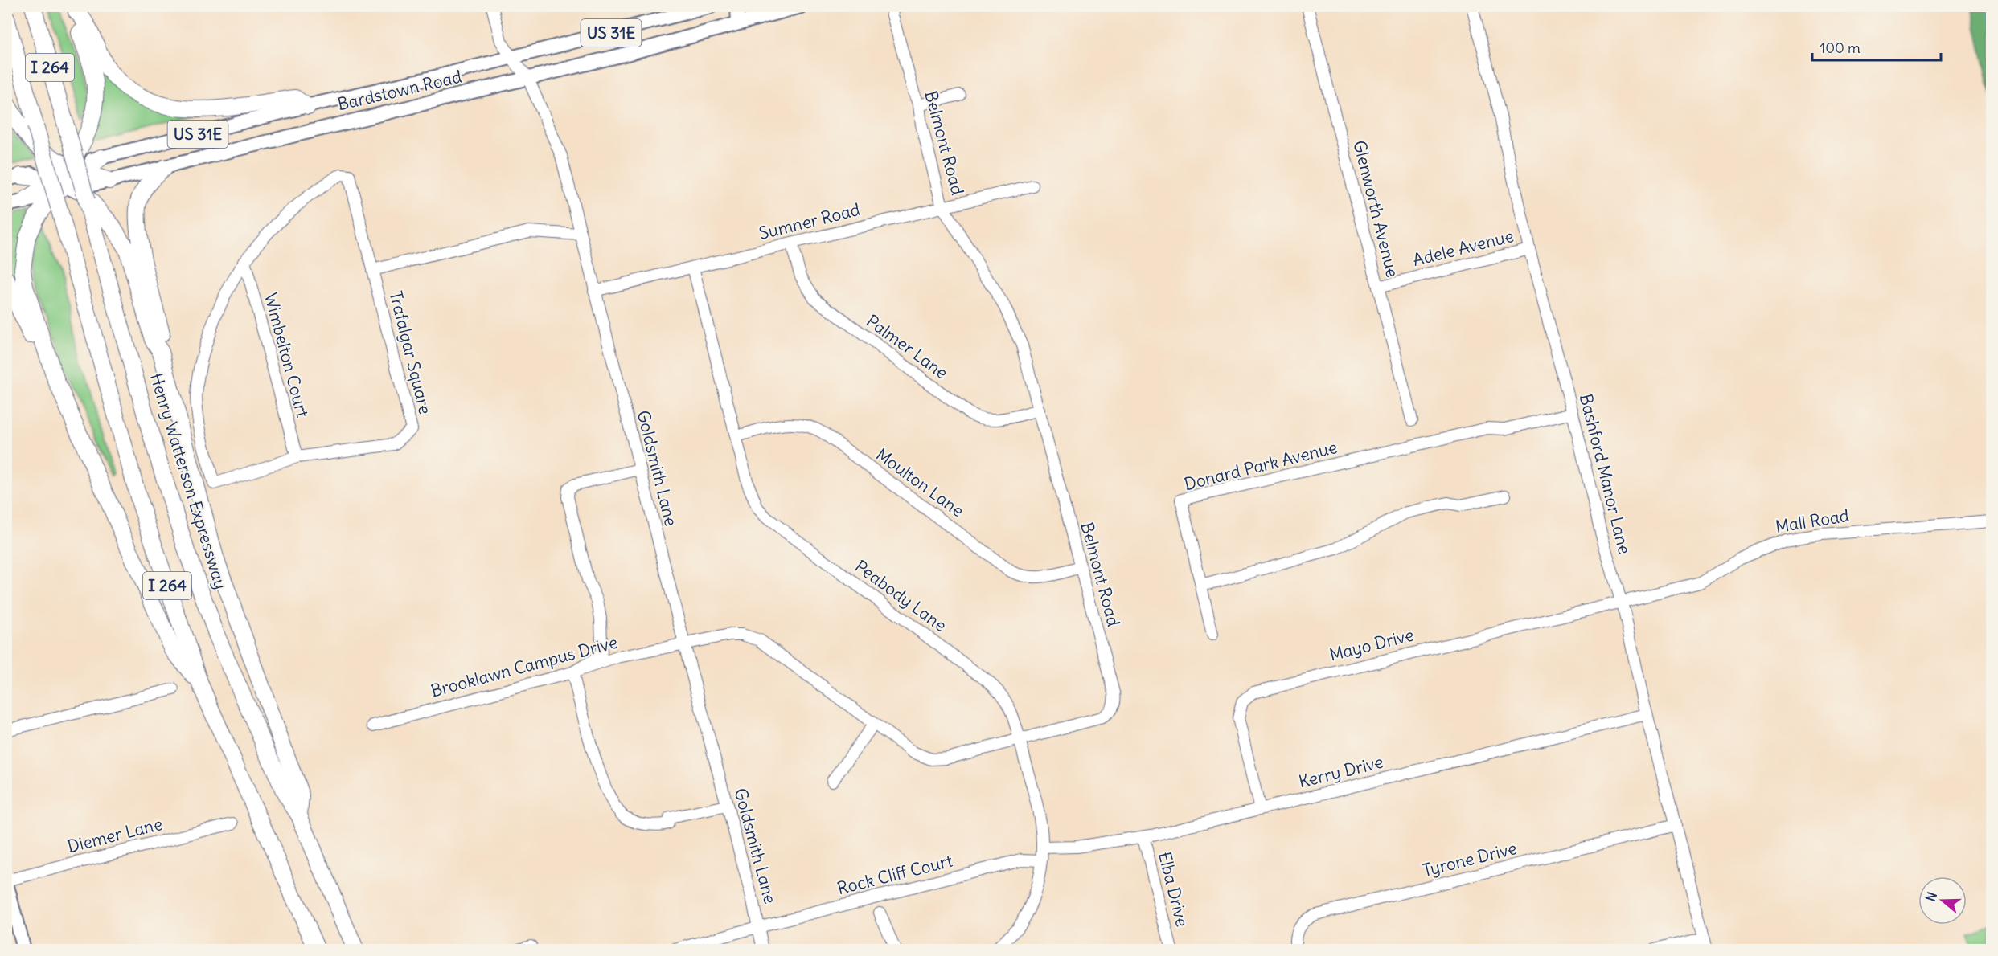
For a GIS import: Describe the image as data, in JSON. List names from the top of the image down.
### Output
{
  "streets": {
    "highway": ["I 264", "Henry Watterson Expressway"],
    "main road": ["US 31E", "Bardstown Road"],
    "street": [
      "Belmont Road",
      "Glenworth Avenue",
      "Sumner Road",
      "Adele Avenue",
      "Palmer Lane",
      "Trafalgar Square",
      "Wimbelton Court",
      "Donard Park Avenue",
      "Goldsmith Lane",
      "Bashford Manor Lane",
      "Moulton Lane",
      "Mall Road",
      "Peabody Lane",
      "Mayo Drive",
      "Brooklawn Campus Drive",
      "Kerry Drive",
      "Diemer Lane",
      "Tyrone Drive",
      "Rock Cliff Court",
      "Elba Drive"
    ]
  },
  "crossings": [
    ["I 264", "Bardstown Road"],
    ["Bardstown Road", "Goldsmith Lane"],
    ["Belmont Road", "Sumner Road"],
    ["Belmont Road", "Palmer Lane"],
    ["Belmont Road", "Goldsmith Lane"],
    ["Belmont Road", "Moulton Lane"],
    ["Belmont Road", "Peabody Lane"],
    ["Belmont Road", "Brooklawn Campus Drive"],
    ["Glenworth Avenue", "Adele Avenue"],
    ["Sumner Road", "Palmer Lane"],
    ["Sumner Road", "Goldsmith Lane"],
    ["Sumner Road", "Peabody Lane"],
    ["Adele Avenue", "Bashford Manor Lane"],
    ["Trafalgar Square", "Wimbelton Court"],
    ["Donard Park Avenue", "Bashford Manor Lane"],
    ["Goldsmith Lane", "Brooklawn Campus Drive"],
    ["Goldsmith Lane", "Rock Cliff Court"],
    ["Bashford Manor Lane", "Mall Road"],
    ["Bashford Manor Lane", "Mayo Drive"],
    ["Bashford Manor Lane", "Kerry Drive"],
    ["Bashford Manor Lane", "Tyrone Drive"],
    ["Moulton Lane", "Peabody Lane"],
    ["Mall Road", "Mayo Drive"],
    ["Peabody Lane", "Kerry Drive"],
    ["Peabody Lane", "Rock Cliff Court"],
    ["Mayo Drive", "Kerry Drive"],
    ["Kerry Drive", "Elba Drive"]
  ],
  "scale_bar": "100 m",
  "north": "left"
}
